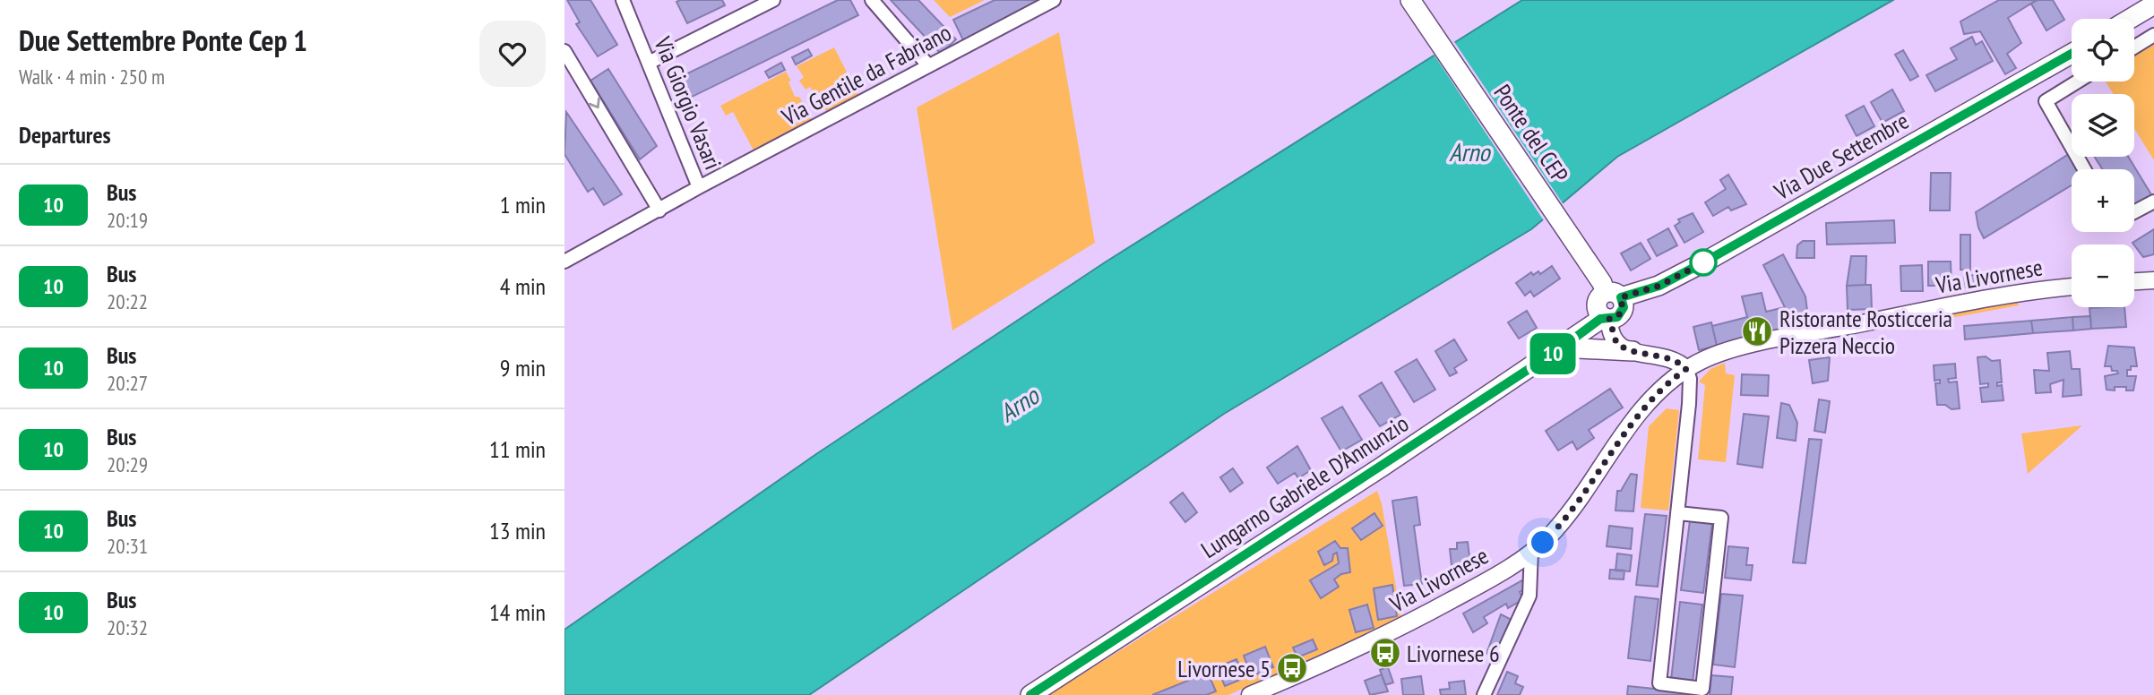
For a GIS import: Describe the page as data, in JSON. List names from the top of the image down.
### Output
{
  "streets": {
    "main road": ["Ponte del CEP", "Via Due Settembre", "Lungarno Gabriele D'Annunzio"],
    "street": ["Via Gentile da Fabriano", "Via Giorgio Vasari", "Via Livornese"]
  },
  "crossings": [
    ["Via Gentile da Fabriano", "Via Giorgio Vasari"],
    ["Ponte del CEP", "Via Due Settembre"]
  ],
  "water": ["Arno"],
  "places": {
    "restaurant": ["Ristorante Rosticceria Pizzera Neccio"],
    "bus stop": ["Livornese 6", "Livornese 5"]
  },
  "lines": ["bus line 10"],
  "page": {
    "heading": [
      ["Due Settembre Ponte Cep 1", "Walk · 4 min · 250 m"],
      "Departures"
    ],
    "on_map": "10",
    "map_buttons": ["+", "−"],
    "list": [
      {
        "mark": "10",
        "name": "Bus",
        "note": "20:19",
        "value": "1 min"
      },
      {
        "mark": "10",
        "name": "Bus",
        "note": "20:22",
        "value": "4 min"
      },
      {
        "mark": "10",
        "name": "Bus",
        "note": "20:27",
        "value": "9 min"
      },
      {
        "mark": "10",
        "name": "Bus",
        "note": "20:29",
        "value": "11 min"
      },
      {
        "mark": "10",
        "name": "Bus",
        "note": "20:31",
        "value": "13 min"
      },
      {
        "mark": "10",
        "name": "Bus",
        "note": "20:32",
        "value": "14 min"
      }
    ]
  }
}
